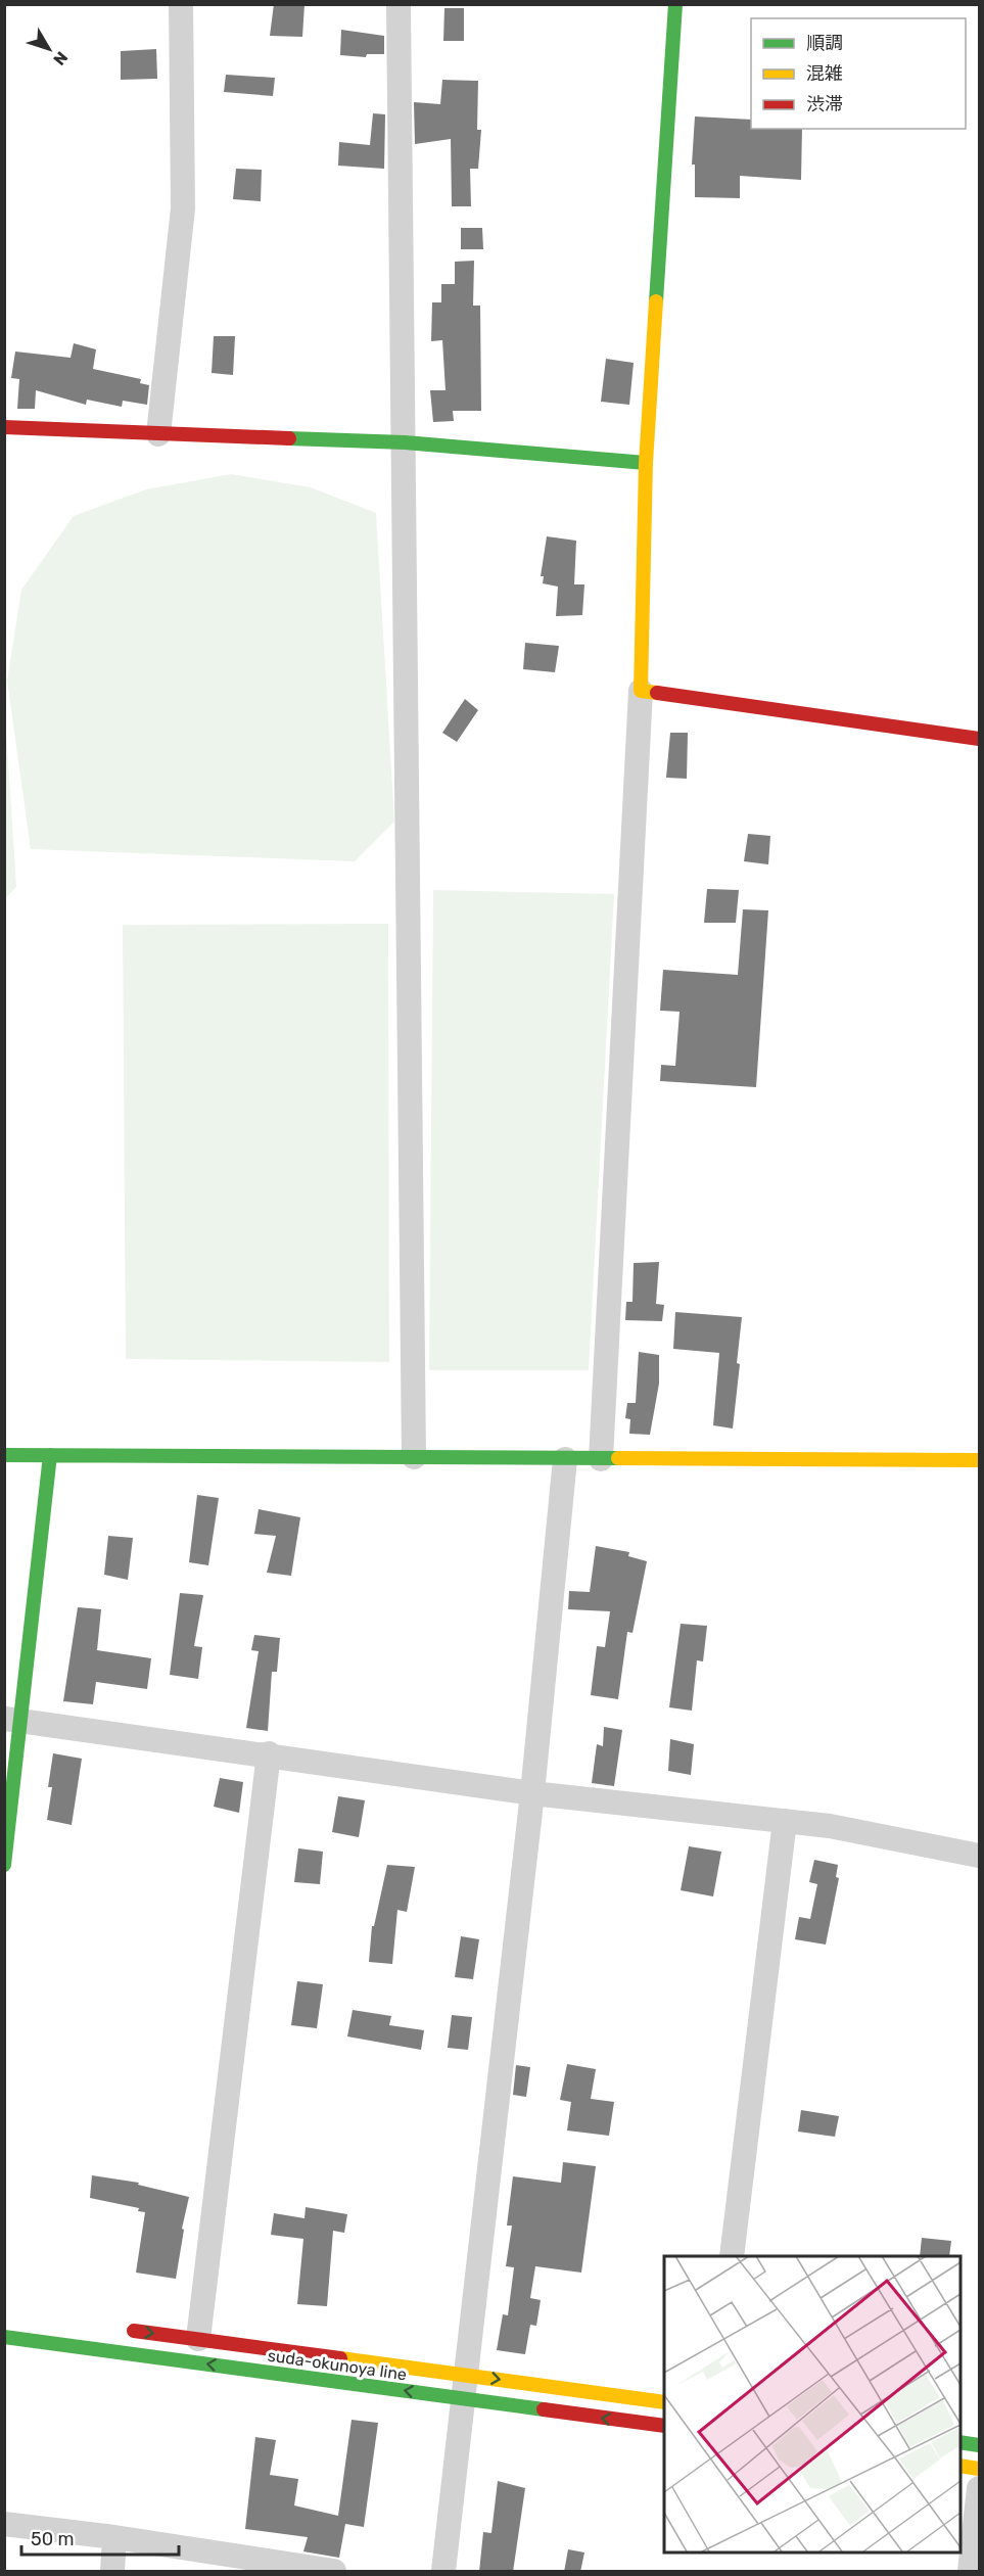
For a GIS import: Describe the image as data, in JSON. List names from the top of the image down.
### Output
{
  "streets": {
    "street": ["suda-okunoya line"]
  },
  "legend": ["順調", "混雑", "渋滞"],
  "scale_bar": "50 m",
  "north": "bottom right"
}
